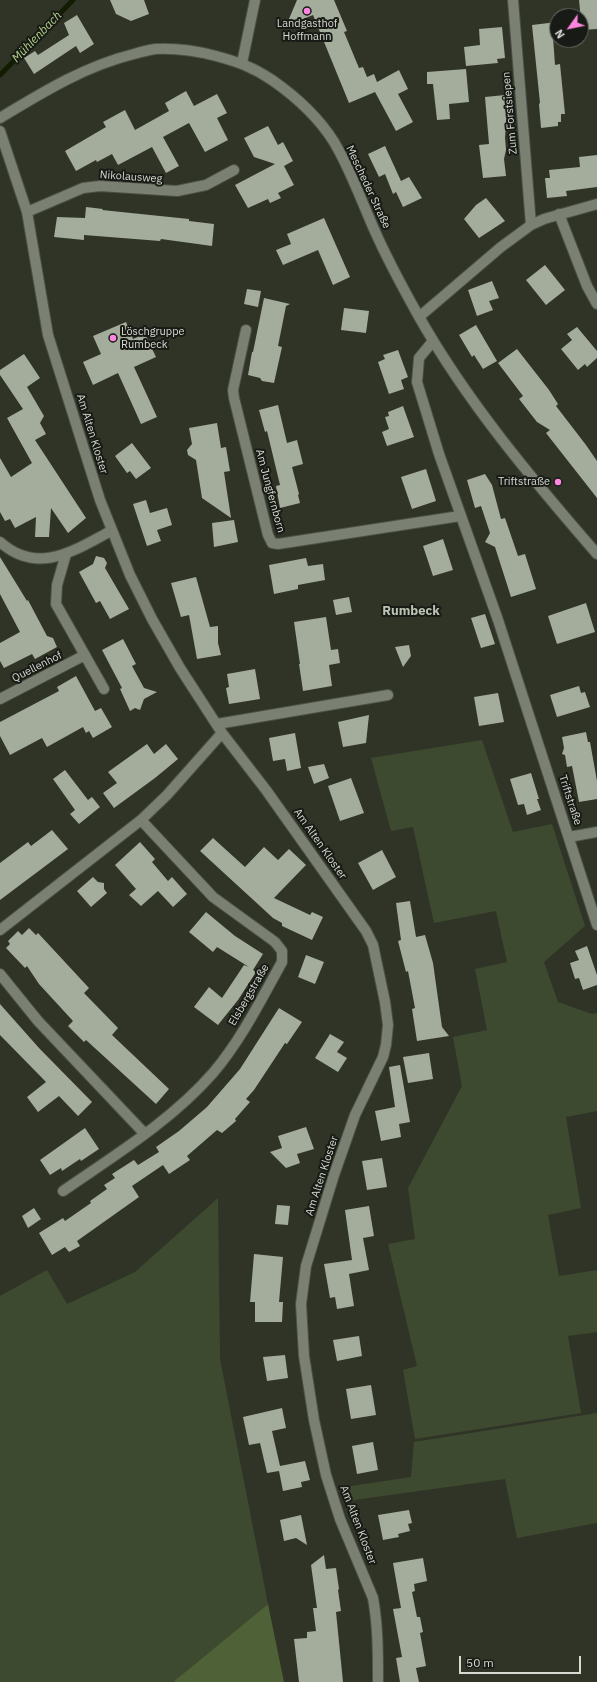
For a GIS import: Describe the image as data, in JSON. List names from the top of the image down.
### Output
{
  "streets": {
    "street": [
      "Zum Forstsiepen",
      "Nikolausweg",
      "Mescheder Straße",
      "Am Alten Kloster",
      "Am Jungfernborn",
      "Quellenhof",
      "Triftstraße",
      "Elsbergstraße"
    ]
  },
  "crossings": [
    ["Nikolausweg", "Am Alten Kloster"],
    ["Mescheder Straße", "Triftstraße"],
    ["Am Jungfernborn", "Triftstraße"]
  ],
  "districts": ["Rumbeck"],
  "water": ["Mühlenbach"],
  "places": ["Landgasthof Hoffmann", "Löschgruppe Rumbeck", "Triftstraße"],
  "scale_bar": "50 m",
  "north": "bottom left"
}
